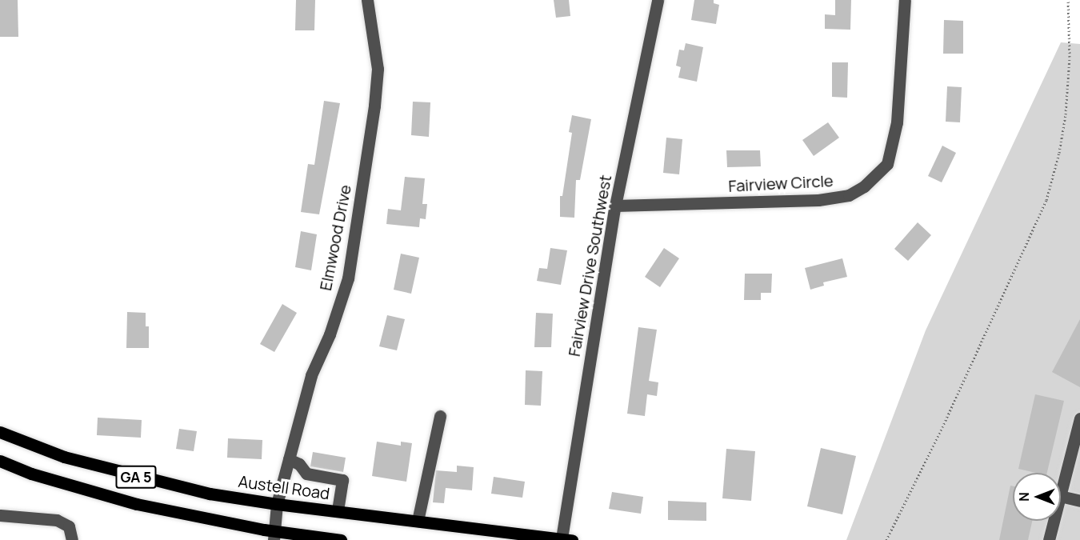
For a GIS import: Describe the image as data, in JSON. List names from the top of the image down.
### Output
{
  "streets": {
    "main road": ["GA 5", "Austell Road"],
    "street": ["Fairview Circle", "Elmwood Drive", "Fairview Drive Southwest"]
  },
  "crossings": [
    ["Fairview Circle", "Fairview Drive Southwest"],
    ["Elmwood Drive", "GA 5"],
    ["Elmwood Drive", "Austell Road"],
    ["Fairview Drive Southwest", "Austell Road"]
  ],
  "north": "left"
}
